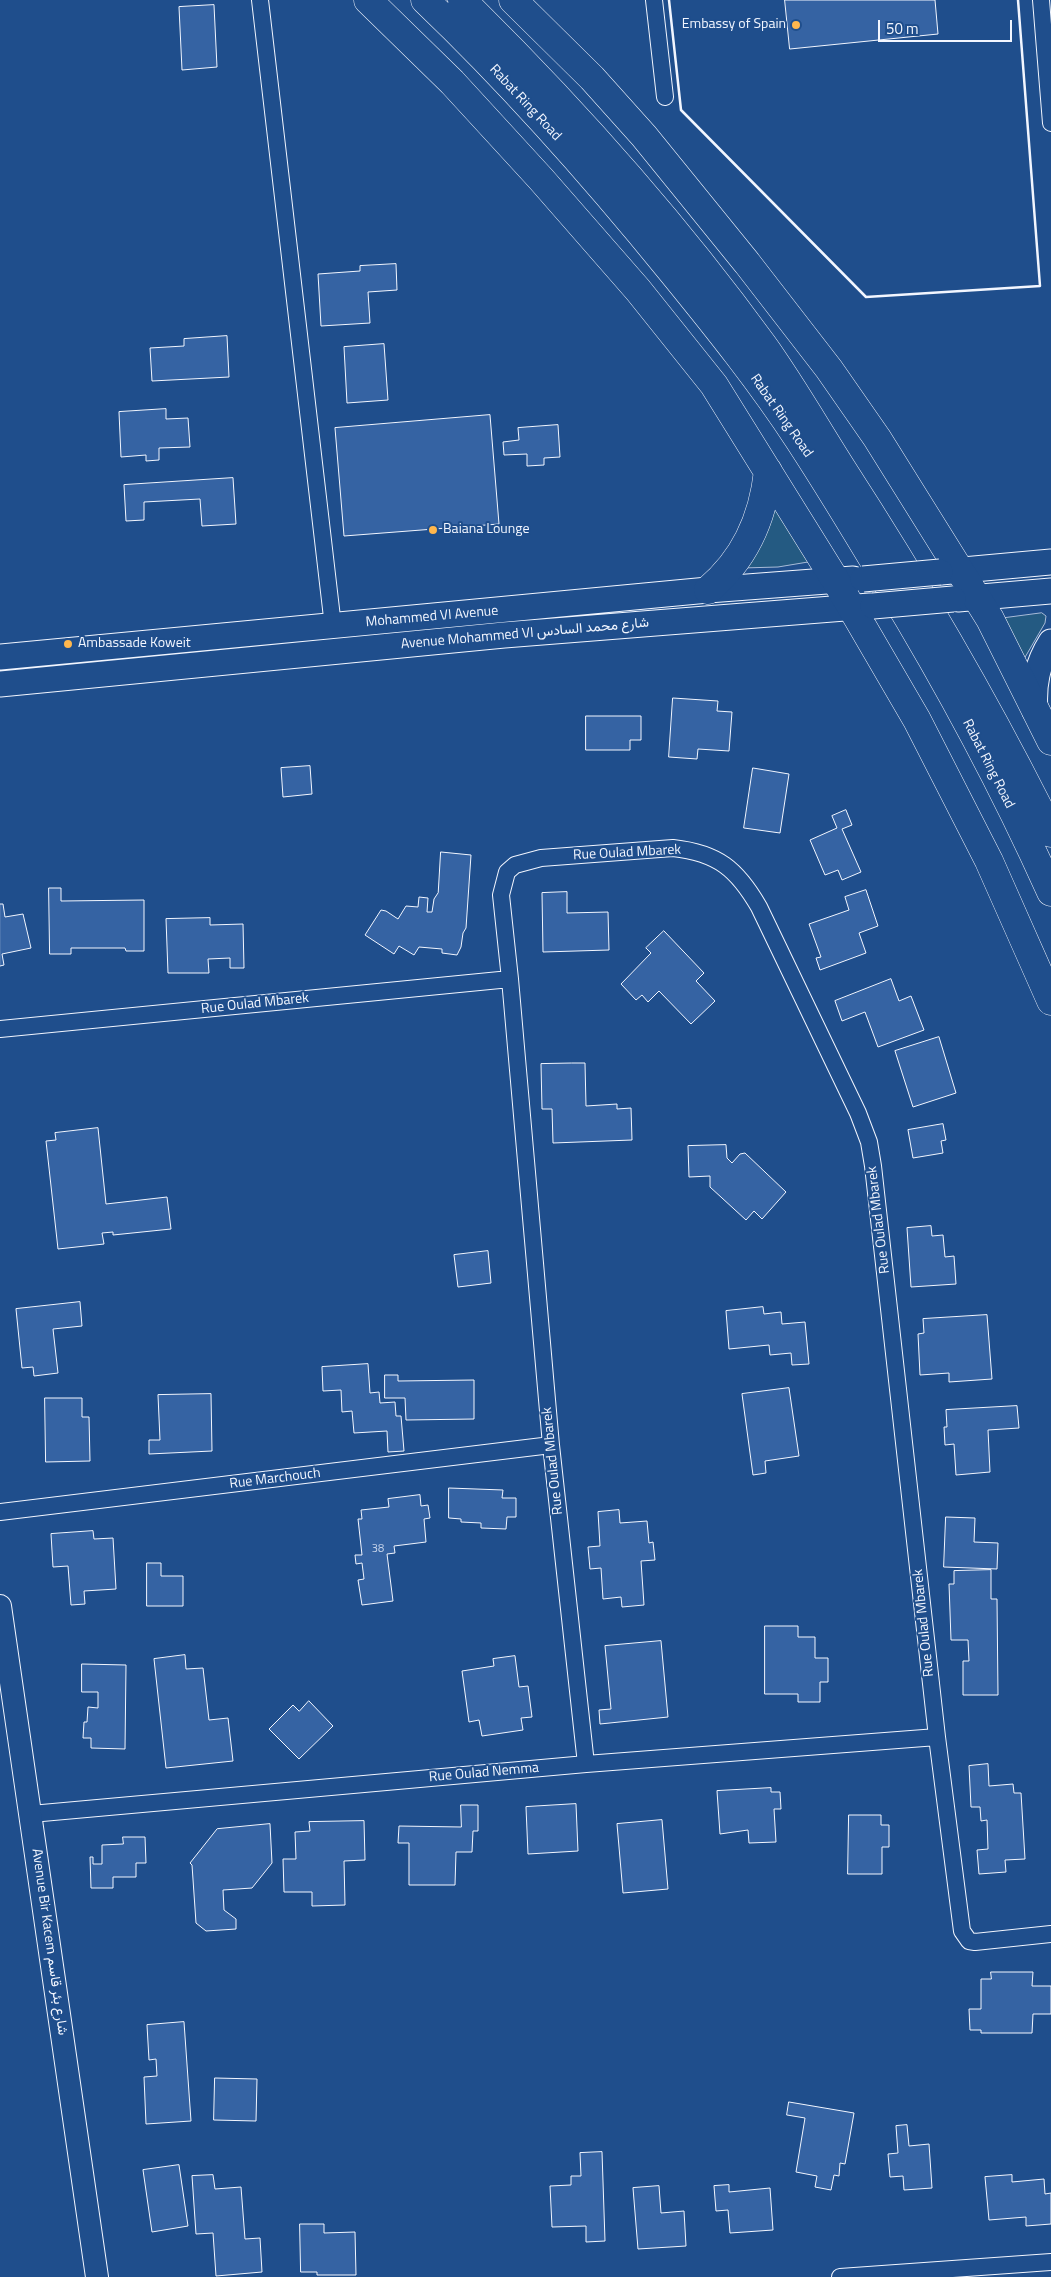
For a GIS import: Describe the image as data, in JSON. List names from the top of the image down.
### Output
{
  "streets": {
    "highway": ["Rabat Ring Road"],
    "main road": ["Mohammed VI Avenue", "Avenue Mohammed VI شارع محمد السادس"],
    "street": [
      "Rue Oulad Mbarek",
      "Rue Marchouch",
      "Rue Oulad Nemma",
      "Avenue Bir Kacem شارع بئر قاسم"
    ]
  },
  "crossings": [
    ["Rue Oulad Mbarek", "Rue Marchouch"],
    ["Rue Oulad Mbarek", "Rue Oulad Nemma"],
    ["Rue Oulad Nemma", "Avenue Bir Kacem شارع بئر قاسم"]
  ],
  "places": ["Embassy of Spain", "Baiana Lounge", "Ambassade Koweit"],
  "house_numbers": ["38"],
  "scale_bar": "50 m"
}
